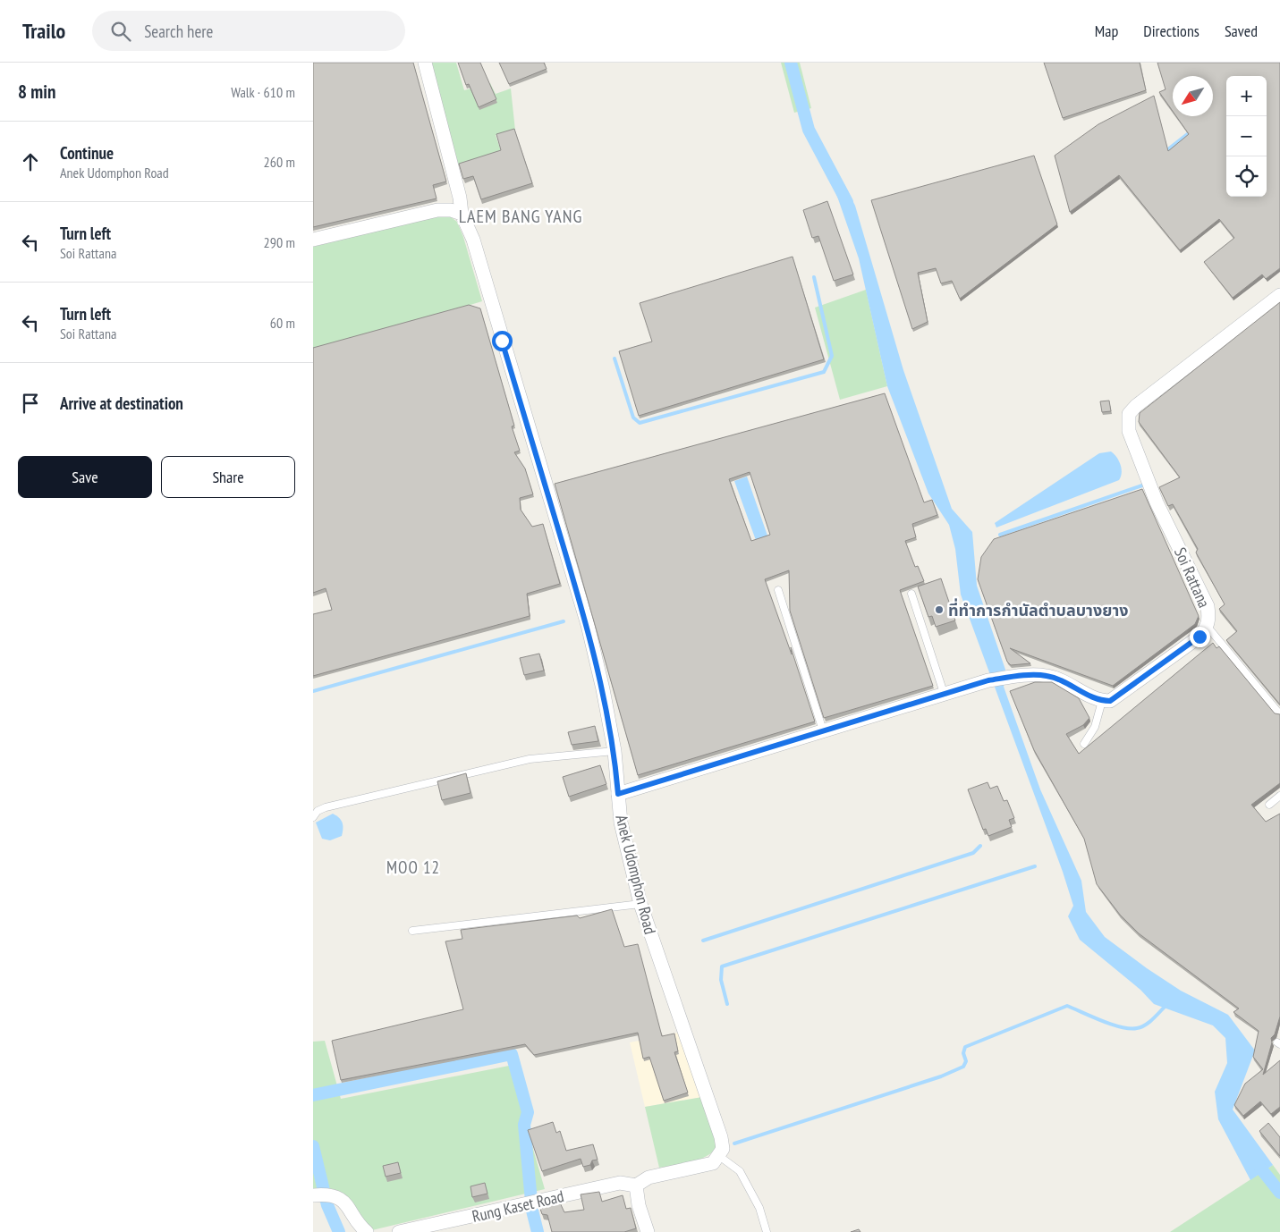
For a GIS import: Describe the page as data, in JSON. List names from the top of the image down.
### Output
{
  "streets": {
    "street": ["Soi Rattana", "Anek Udomphon Road", "Rung Kaset Road"]
  },
  "districts": ["LAEM BANG YANG", "MOO 12"],
  "places": ["ที่ทำการกำนัลตำบลบางยาง"],
  "north": "bottom left",
  "page": {
    "header": "Trailo",
    "search": "Search here",
    "nav": ["Map", "Directions", "Saved"],
    "heading": ["8 min", "Walk · 610 m"],
    "map_buttons": ["+", "−"],
    "list": [
      ["Continue", "Anek Udomphon Road", "260 m"],
      ["Turn left", "Soi Rattana", "290 m"],
      ["Turn left", "Soi Rattana", "60 m"],
      "Arrive at destination"
    ],
    "buttons": ["Save", "Share"]
  }
}
